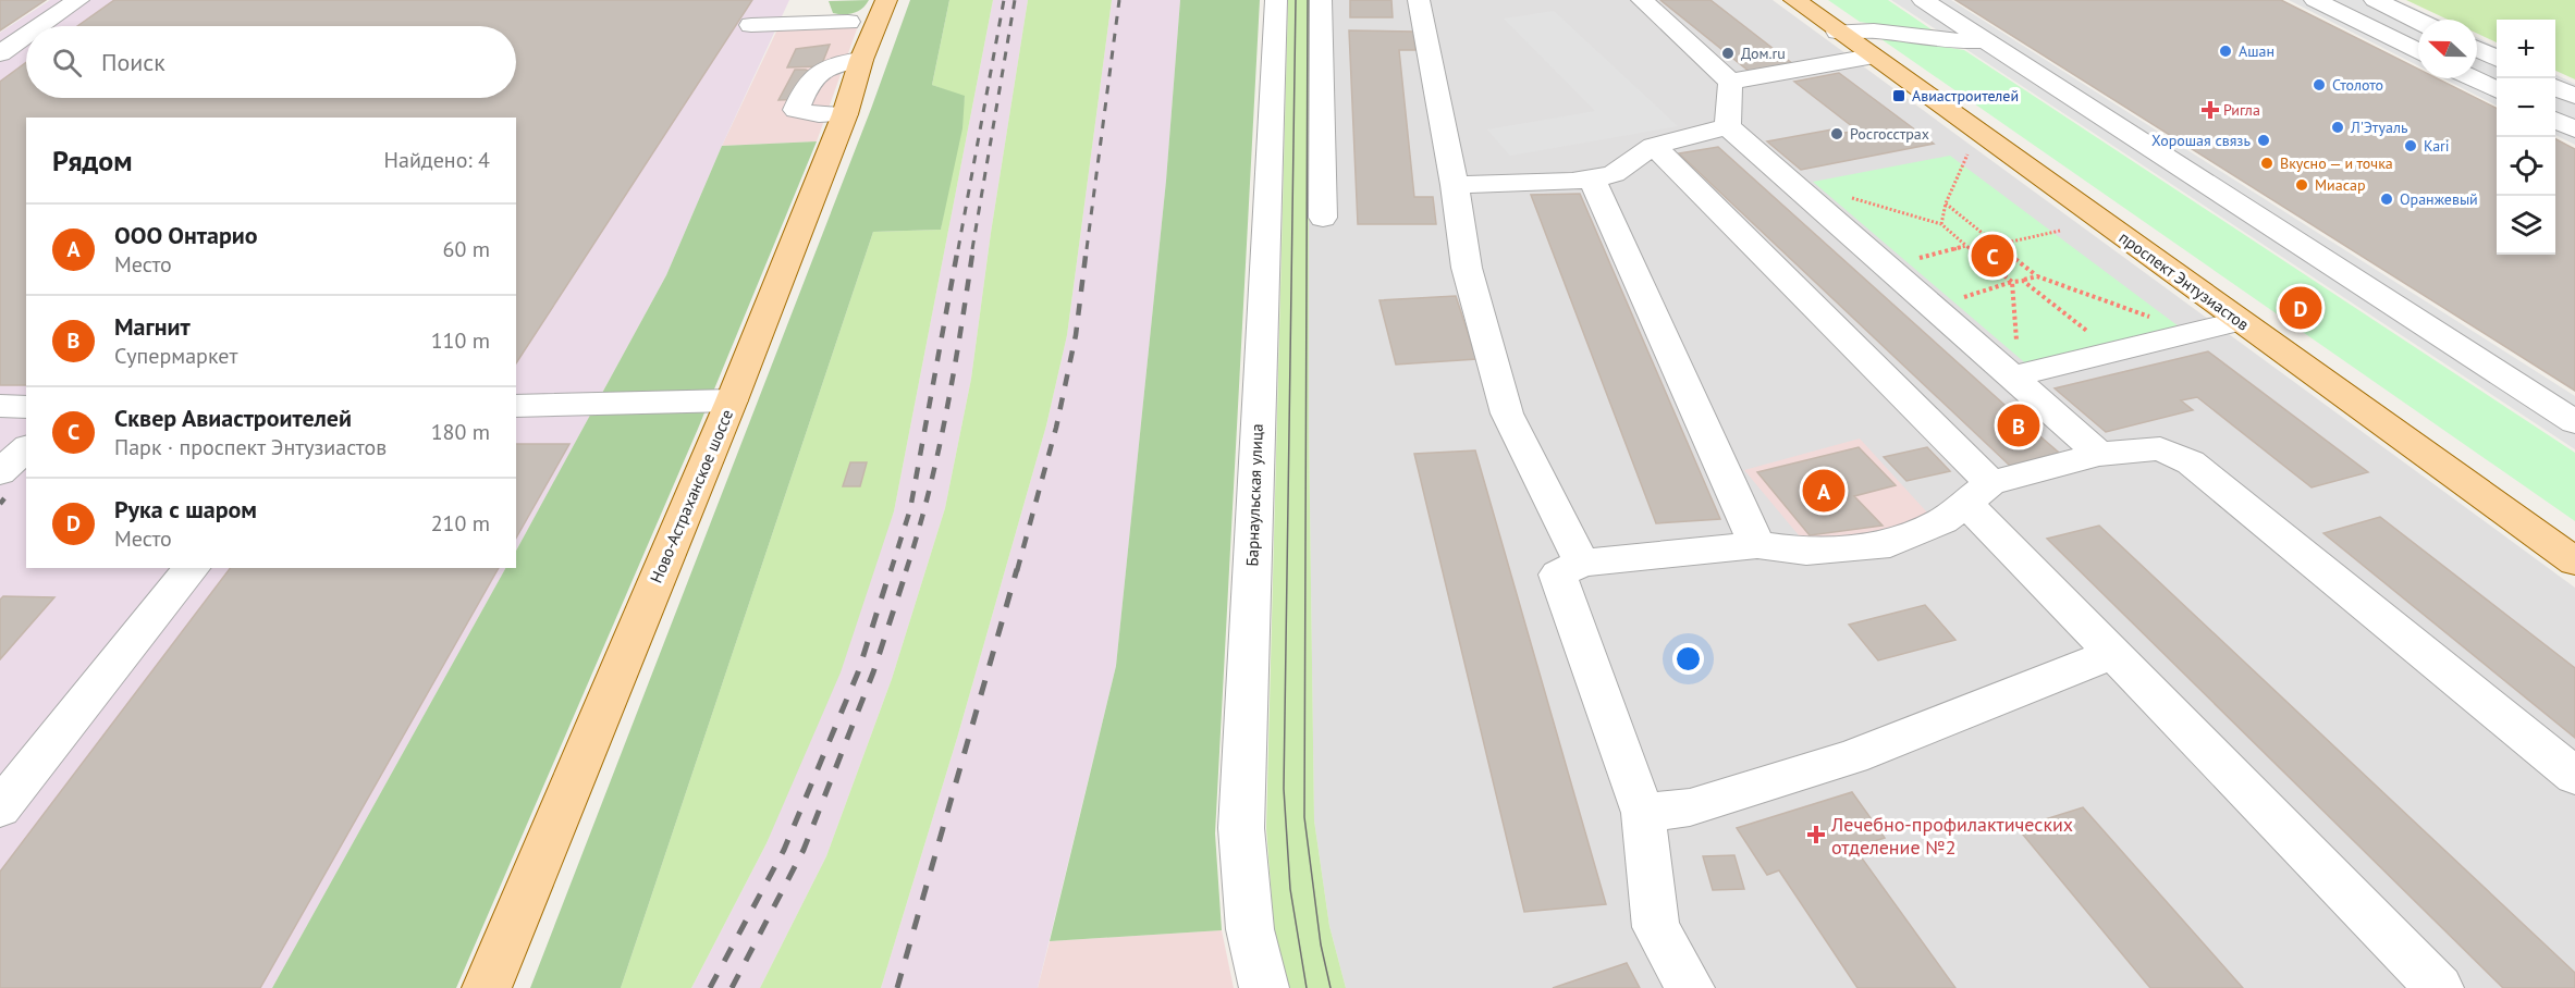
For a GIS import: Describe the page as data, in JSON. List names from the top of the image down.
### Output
{
  "streets": {
    "main road": ["проспект Энтузиастов", "Ново-Астраханское шоссе"],
    "street": ["Барнаульская улица"]
  },
  "places": {
    "other": [
      "Ашан",
      "Дом.ru",
      "Столото",
      "Л'Этуаль",
      "Росгосстрах",
      "Хорошая связь",
      "Kari",
      "Вкусно — и точка",
      "Миасар",
      "Оранжевый"
    ],
    "transit": ["Авиастроителей"],
    "health": ["Ригла", "Лечебно-профилактических отделение №2"]
  },
  "north": "left",
  "page": {
    "map_buttons": ["+", "−"],
    "search": "Поиск",
    "heading": ["Рядом", "Найдено: 4"],
    "list": [
      {
        "mark": "A",
        "name": "ООО Онтарио",
        "note": "Место",
        "value": "60 m"
      },
      {
        "mark": "B",
        "name": "Магнит",
        "note": "Супермаркет",
        "value": "110 m"
      },
      {
        "mark": "C",
        "name": "Сквер Авиастроителей",
        "note": "Парк · проспект Энтузиастов",
        "value": "180 m"
      },
      {
        "mark": "D",
        "name": "Рука с шаром",
        "note": "Место",
        "value": "210 m"
      }
    ],
    "pins": [
      "C",
      "D",
      "B",
      "A"
    ]
  }
}
